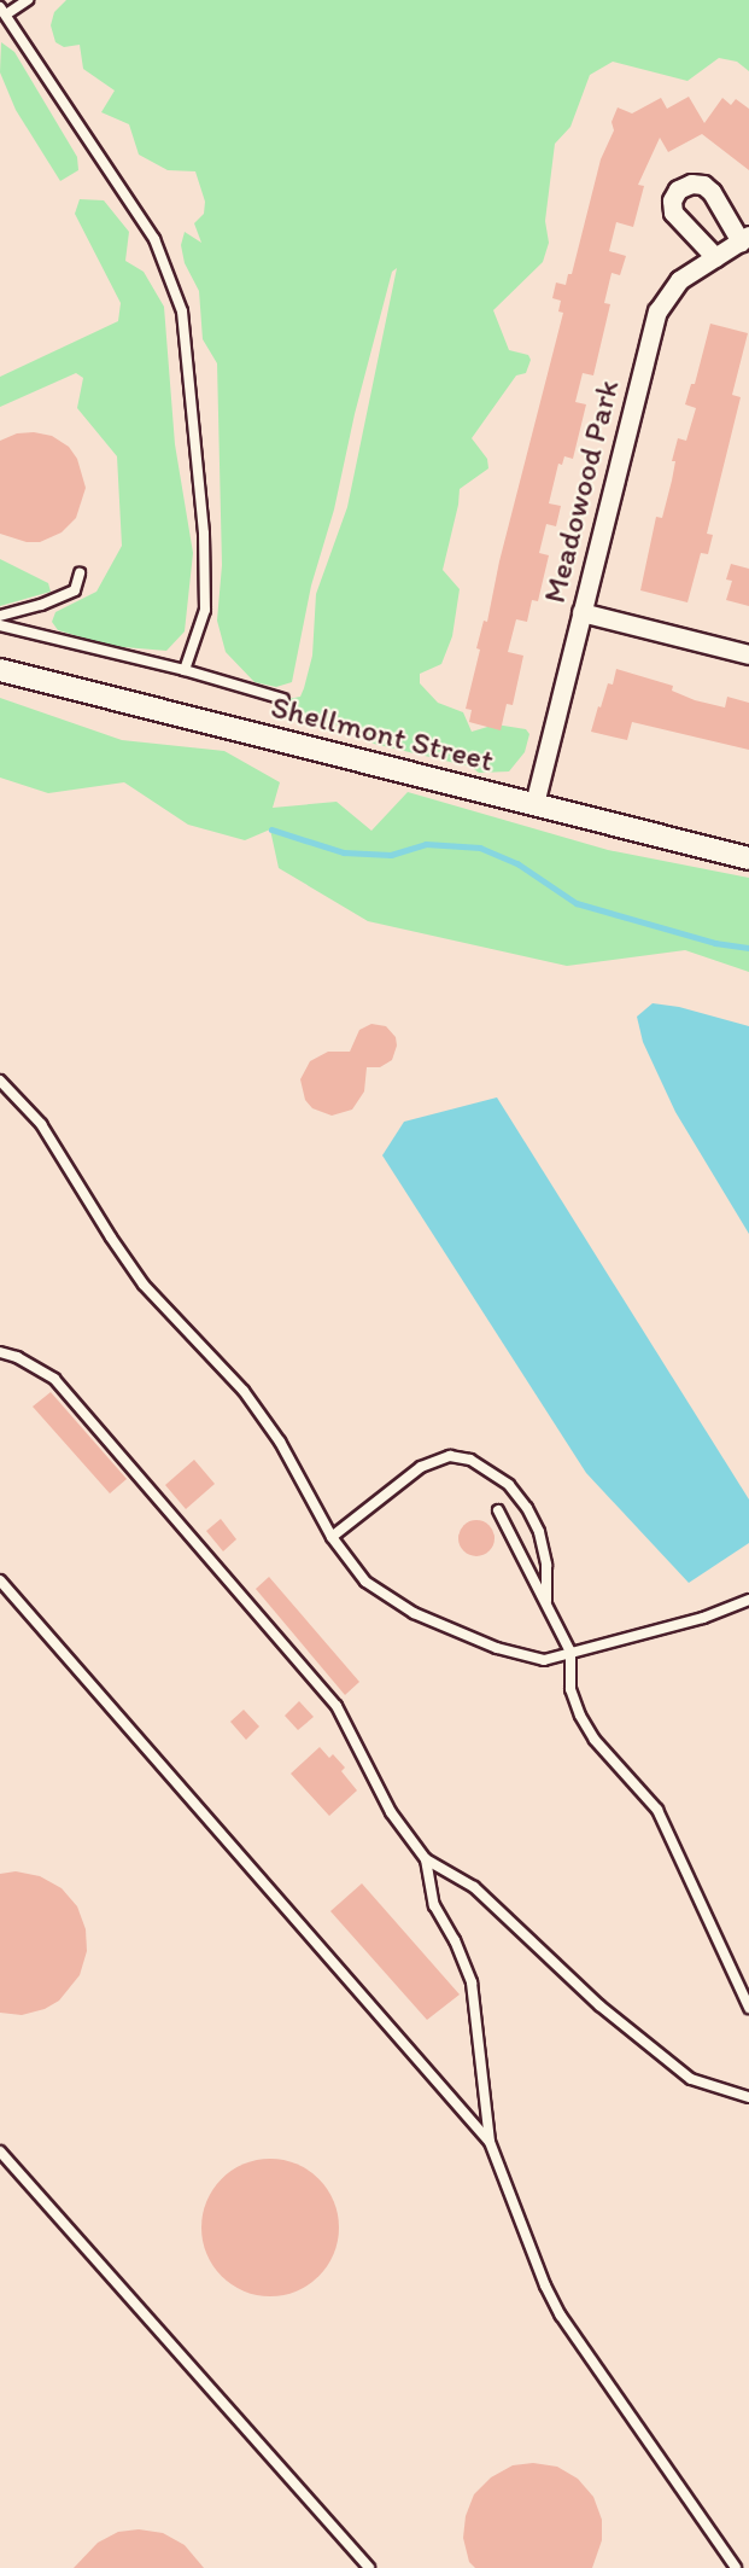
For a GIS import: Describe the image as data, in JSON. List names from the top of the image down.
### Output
{
  "streets": {
    "street": ["Meadowood Park", "Shellmont Street"]
  },
  "crossings": [
    ["Meadowood Park", "Shellmont Street"]
  ]
}
